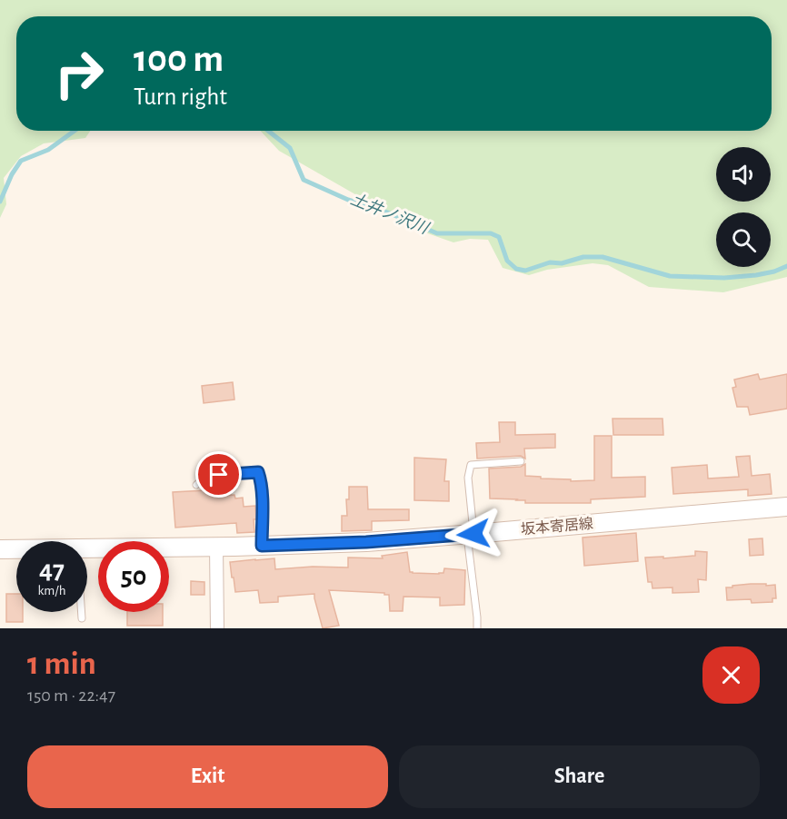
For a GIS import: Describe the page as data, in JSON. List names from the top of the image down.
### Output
{
  "streets": {
    "main road": ["坂本寄居線"]
  },
  "water": ["土井ノ沢川"],
  "page": {
    "turn": ["100 m", "Turn right"],
    "speed": "47 km/h",
    "limit": "50",
    "heading": ["1 min", "150 m · 22:47"],
    "buttons": ["Exit", "Share"]
  }
}
